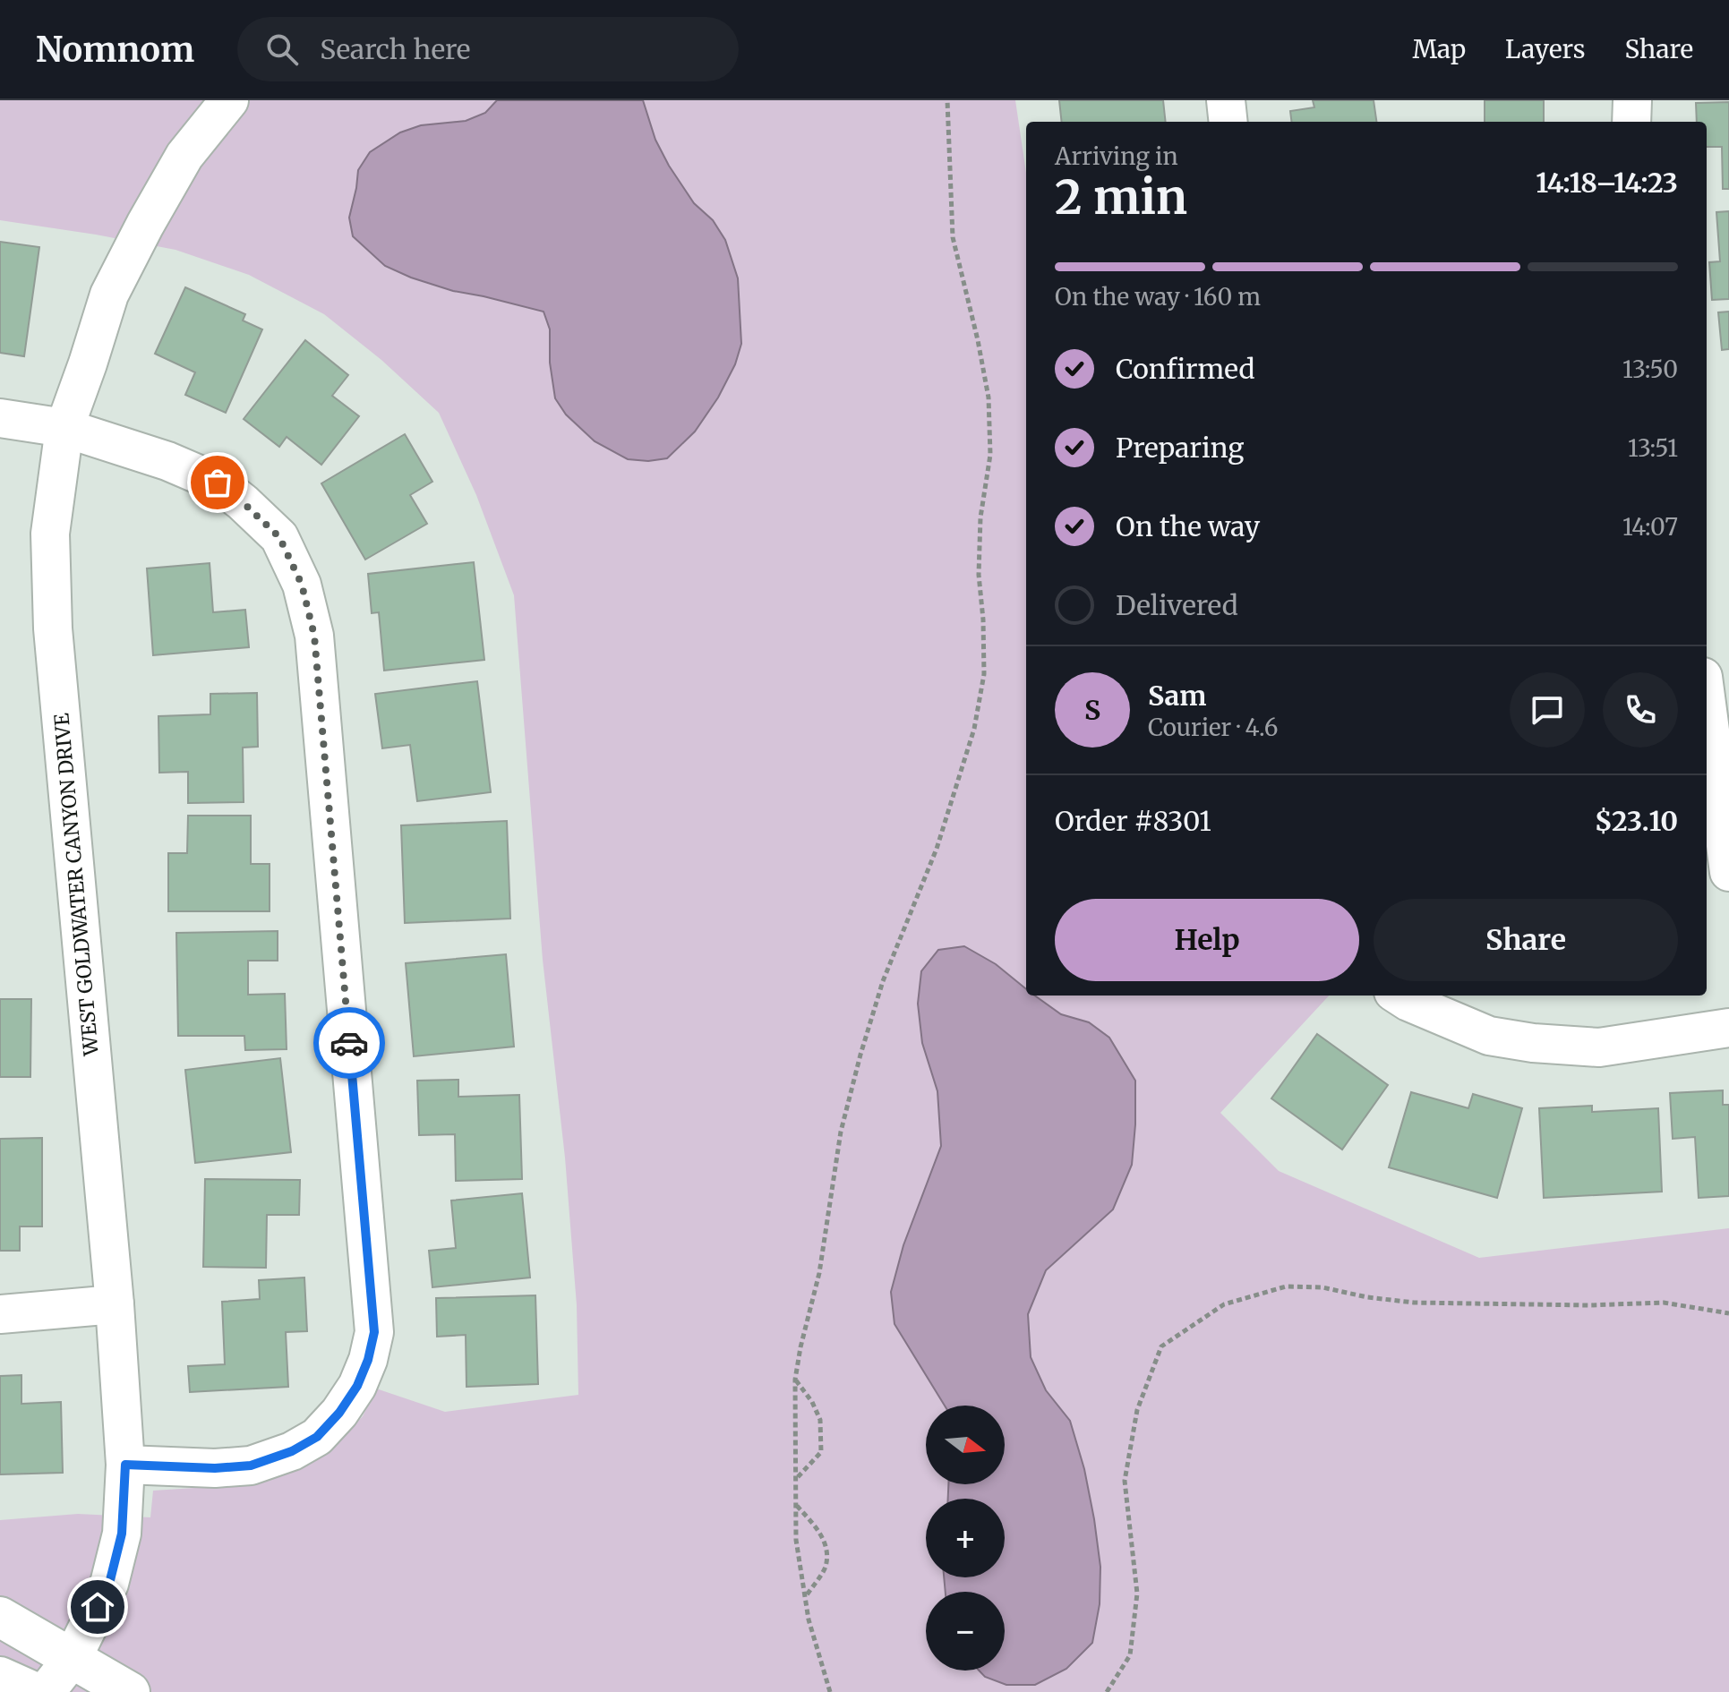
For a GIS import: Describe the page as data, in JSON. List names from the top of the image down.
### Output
{
  "streets": {
    "street": ["WEST GOLDWATER CANYON DRIVE"]
  },
  "north": "right",
  "page": {
    "header": "Nomnom",
    "search": "Search here",
    "nav": ["Map", "Layers", "Share"],
    "heading": ["2 min", "Arriving in", "14:18–14:23"],
    "panel": [
      "Sam",
      "Courier · 4.6",
      "Order #8301",
      "$23.10"
    ],
    "bar": "On the way · 160 m",
    "list": [
      ["Confirmed", "13:50"],
      ["Preparing", "13:51"],
      ["On the way", "14:07"],
      "Delivered"
    ],
    "round": "S",
    "buttons": ["Help", "Share"],
    "map_buttons": ["+", "−"]
  }
}
